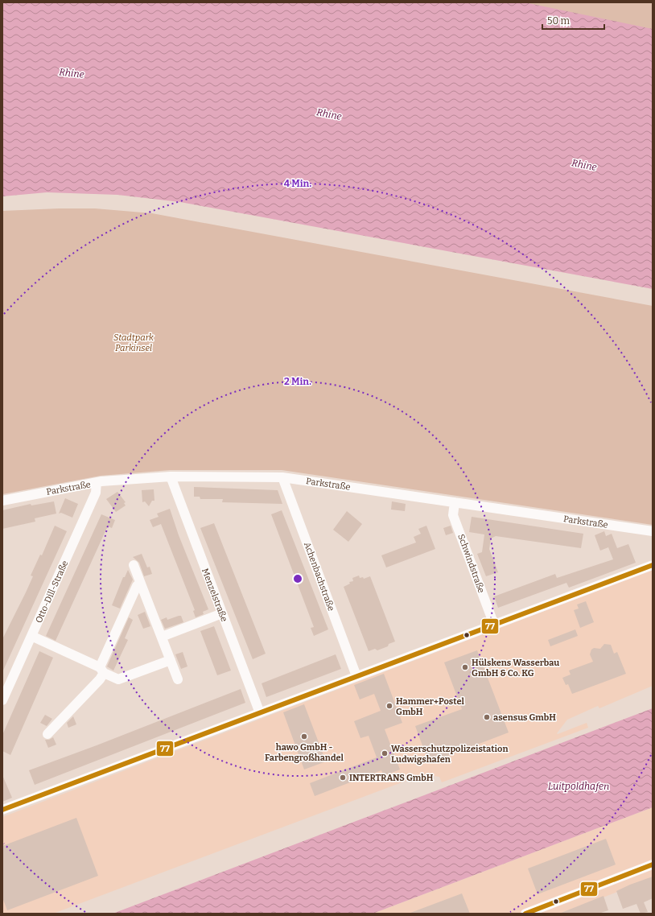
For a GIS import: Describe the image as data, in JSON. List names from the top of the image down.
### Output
{
  "streets": {
    "street": [
      "Parkstraße",
      "Schwindstraße",
      "Achenbachstraße",
      "Otto-Dill-Straße",
      "Menzelstraße"
    ]
  },
  "crossings": [
    ["Parkstraße", "Schwindstraße"],
    ["Parkstraße", "Achenbachstraße"],
    ["Parkstraße", "Otto-Dill-Straße"],
    ["Parkstraße", "Menzelstraße"]
  ],
  "water": ["Rhine", "Luitpoldhafen"],
  "parks": ["Stadtpark Parkinsel"],
  "places": [
    "Hülskens Wasserbau GmbH & Co. KG",
    "Hammer+Postel GmbH",
    "asensus GmbH",
    "hawo GmbH - Farbengroßhandel",
    "Wasserschutzpolizeistation Ludwigshafen",
    "INTERTRANS GmbH"
  ],
  "lines": ["transit line 77"],
  "scale_bar": "50 m",
  "rings": ["4 Min.", "2 Min."]
}
